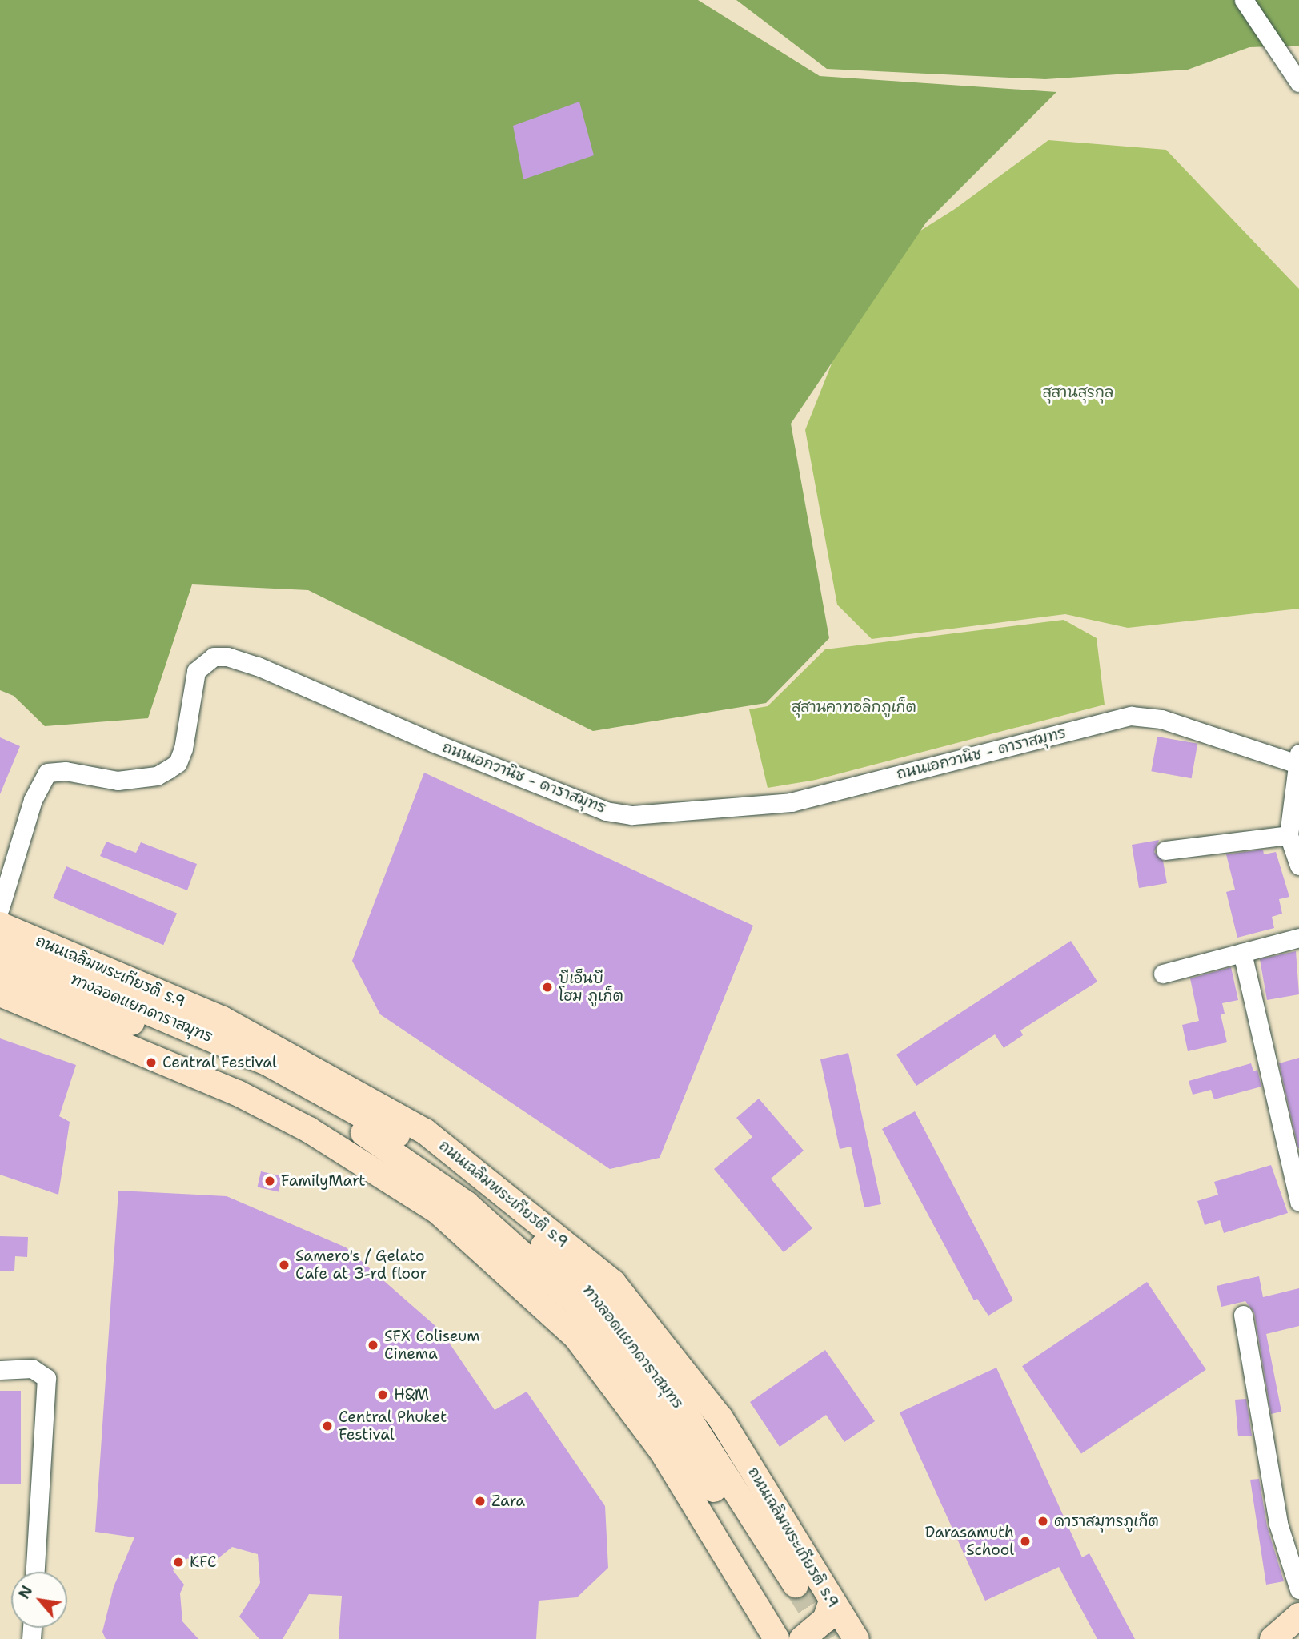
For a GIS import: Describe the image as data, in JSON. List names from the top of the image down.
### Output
{
  "streets": {
    "main road": ["ถนนเฉลิมพระเกียรติ ร.9", "ทางลอดแยกดาราสมุทร"],
    "street": ["ถนนเอกวานิช - ดาราสมุทร"]
  },
  "parks": ["สุสานสุรกุล", "สุสานคาทอลิกภูเก็ต"],
  "places": [
    "บีเอ็นบี โฮม ภูเก็ต",
    "Central Festival",
    "FamilyMart",
    "Samero's / Gelato Cafe at 3-rd floor",
    "SFX Coliseum Cinema",
    "H&M",
    "Central Phuket Festival",
    "Zara",
    "ดาราสมุทรภูเก็ต",
    "Darasamuth School",
    "KFC"
  ],
  "north": "top left"
}
